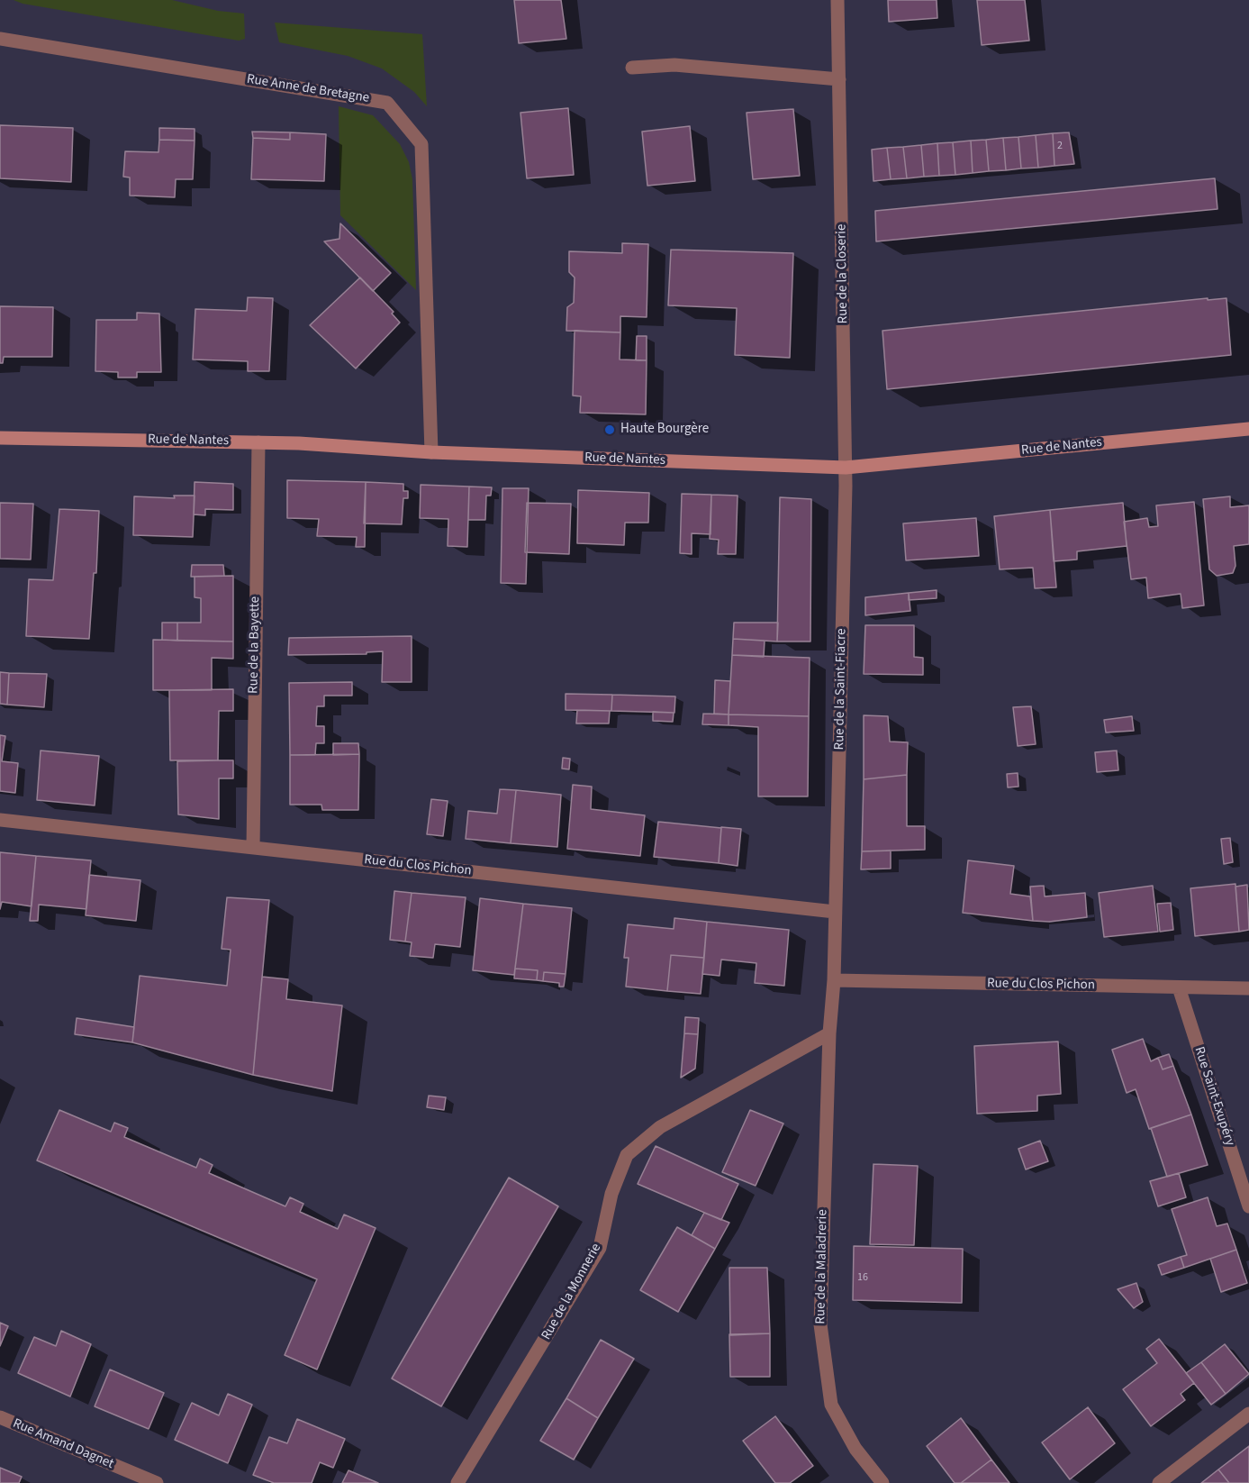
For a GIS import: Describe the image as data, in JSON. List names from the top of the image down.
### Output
{
  "streets": {
    "main road": ["Rue de Nantes"],
    "street": [
      "Rue Anne de Bretagne",
      "Rue de la Closerie",
      "Rue de la Bayette",
      "Rue de la Saint-Fiacre",
      "Rue du Clos Pichon",
      "Rue Saint-Exupéry",
      "Rue de la Maladrerie",
      "Rue de la Monnerie",
      "Rue Amand Dagnet"
    ]
  },
  "crossings": [
    ["Rue Anne de Bretagne", "Rue de Nantes"],
    ["Rue de la Closerie", "Rue de Nantes"],
    ["Rue de la Closerie", "Rue de la Saint-Fiacre"],
    ["Rue de Nantes", "Rue de la Bayette"],
    ["Rue de Nantes", "Rue de la Saint-Fiacre"],
    ["Rue de la Bayette", "Rue du Clos Pichon"],
    ["Rue de la Saint-Fiacre", "Rue du Clos Pichon"],
    ["Rue de la Saint-Fiacre", "Rue de la Maladrerie"],
    ["Rue du Clos Pichon", "Rue Saint-Exupéry"],
    ["Rue du Clos Pichon", "Rue de la Maladrerie"],
    ["Rue de la Maladrerie", "Rue de la Monnerie"]
  ],
  "places": ["Haute Bourgère"],
  "house_numbers": ["2", "16"]
}
